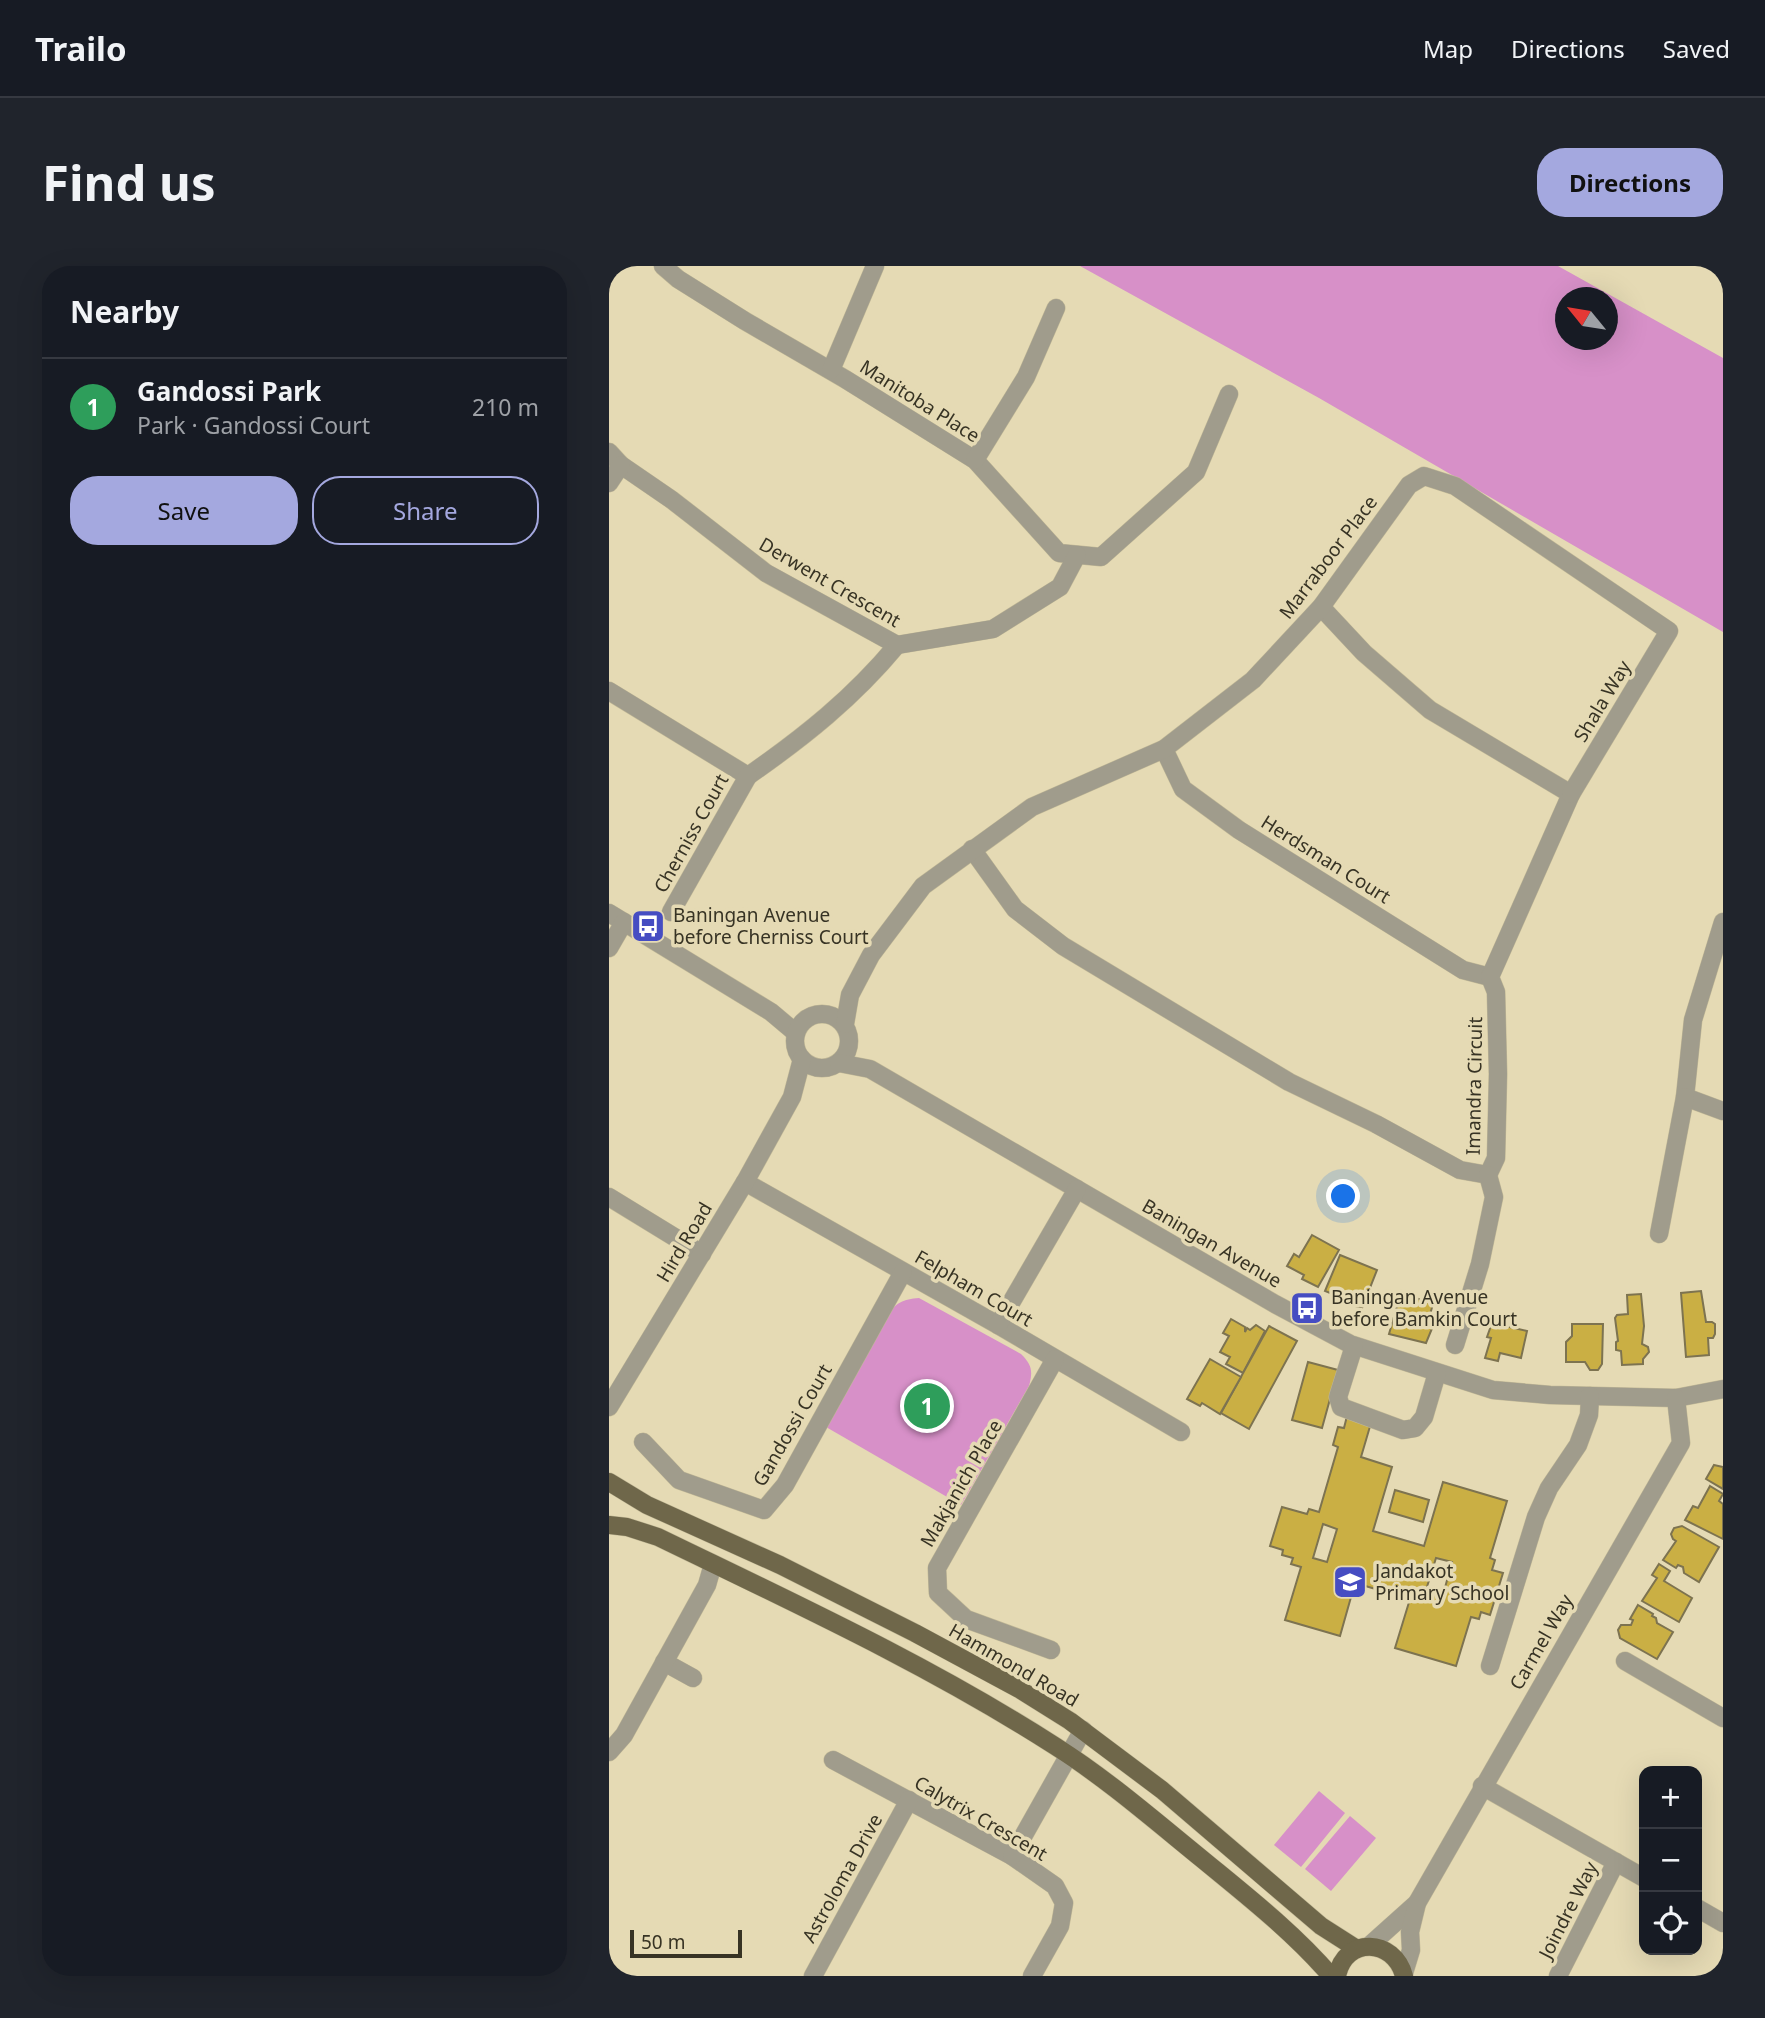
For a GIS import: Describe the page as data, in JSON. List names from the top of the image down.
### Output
{
  "streets": {
    "main road": ["Hammond Road"],
    "street": [
      "Manitoba Place",
      "Marraboor Place",
      "Derwent Crescent",
      "Shala Way",
      "Cherniss Court",
      "Herdsman Court",
      "Imandra Circuit",
      "Hird Road",
      "Baningan Avenue",
      "Felpham Court",
      "Gandossi Court",
      "Makjanich Place",
      "Carmel Way",
      "Calytrix Crescent",
      "Astroloma Drive",
      "Joindre Way"
    ]
  },
  "crossings": [
    ["Marraboor Place", "Shala Way"],
    ["Marraboor Place", "Herdsman Court"],
    ["Marraboor Place", "Imandra Circuit"],
    ["Marraboor Place", "Hird Road"],
    ["Marraboor Place", "Baningan Avenue"],
    ["Derwent Crescent", "Cherniss Court"],
    ["Herdsman Court", "Imandra Circuit"],
    ["Hird Road", "Baningan Avenue"],
    ["Hird Road", "Felpham Court"],
    ["Baningan Avenue", "Carmel Way"],
    ["Felpham Court", "Gandossi Court"],
    ["Felpham Court", "Makjanich Place"],
    ["Carmel Way", "Hammond Road"],
    ["Calytrix Crescent", "Astroloma Drive"]
  ],
  "places": {
    "bus stop": ["Baningan Avenue before Cherniss Court", "Baningan Avenue before Bamkin Court"],
    "school or university": ["Jandakot Primary School"]
  },
  "scale_bar": "50 m",
  "north": "top left",
  "page": {
    "header": "Trailo",
    "nav": ["Map", "Directions", "Saved"],
    "buttons": [
      "Directions",
      ["Save", "Share"]
    ],
    "title": "Find us",
    "heading": "Nearby",
    "list": [
      {
        "mark": "1",
        "name": "Gandossi Park",
        "note": "Park · Gandossi Court",
        "value": "210 m"
      }
    ],
    "pins": "1",
    "map_buttons": ["+", "−"],
    "scale": "50 m"
  }
}
